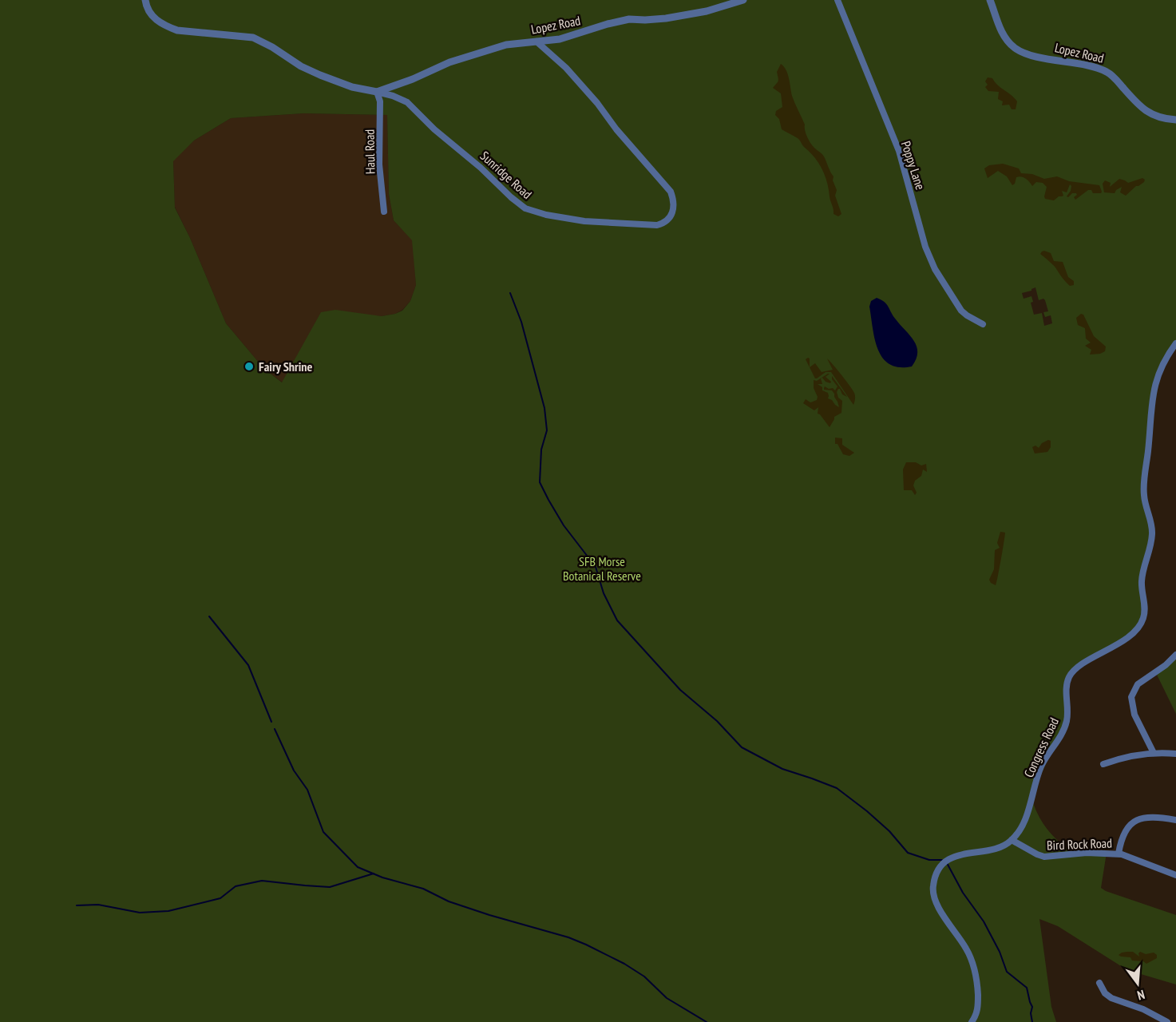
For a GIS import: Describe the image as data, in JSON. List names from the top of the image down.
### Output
{
  "streets": {
    "street": [
      "Lopez Road",
      "Haul Road",
      "Poppy Lane",
      "Sunridge Road",
      "Congress Road",
      "Bird Rock Road"
    ]
  },
  "crossings": [
    ["Lopez Road", "Haul Road"],
    ["Lopez Road", "Sunridge Road"],
    ["Haul Road", "Sunridge Road"],
    ["Congress Road", "Bird Rock Road"]
  ],
  "parks": ["SFB Morse Botanical Reserve"],
  "places": ["Fairy Shrine"],
  "north": "bottom"
}
